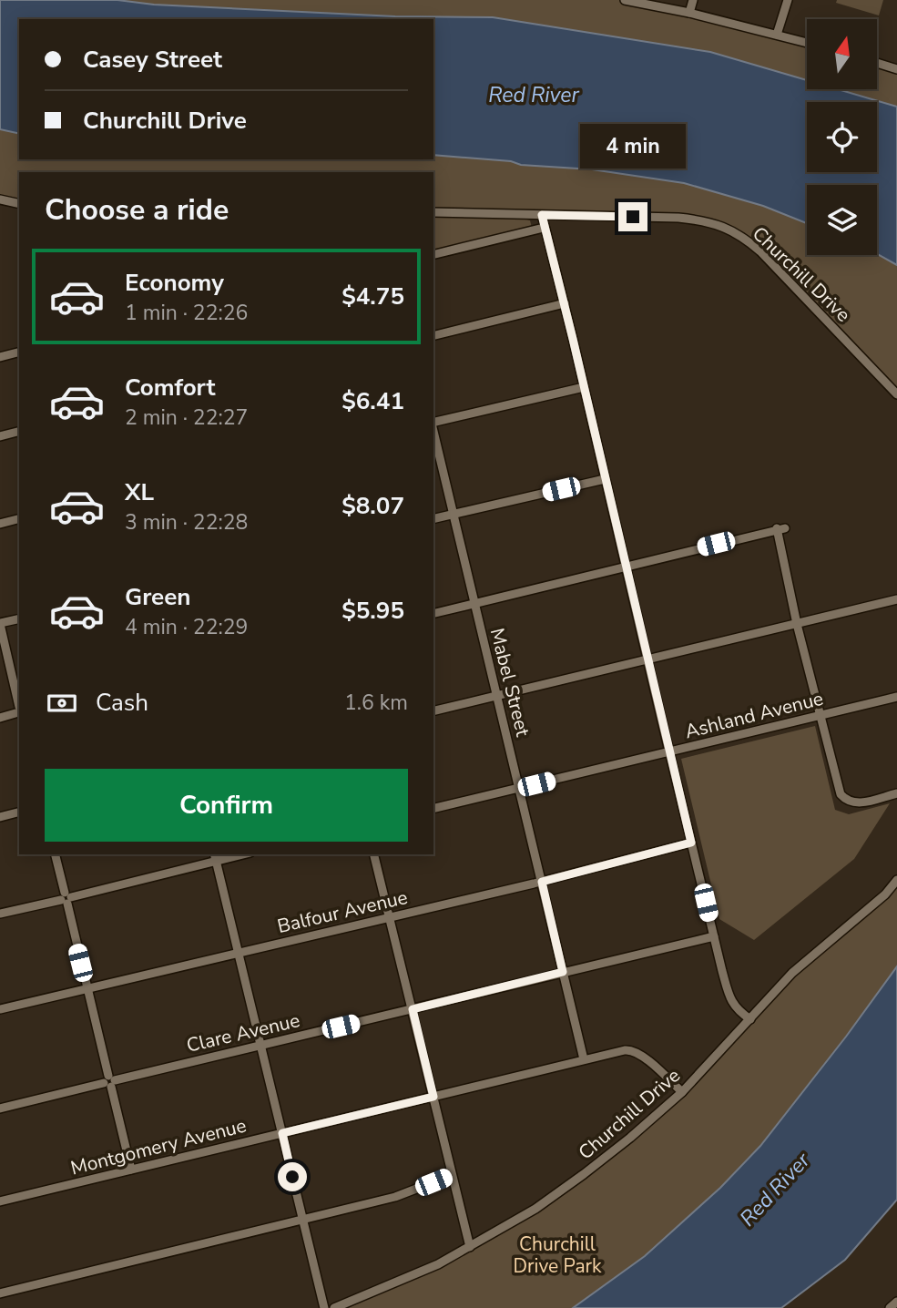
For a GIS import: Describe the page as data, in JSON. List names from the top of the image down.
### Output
{
  "streets": {
    "street": [
      "Churchill Drive",
      "Mabel Street",
      "Ashland Avenue",
      "Balfour Avenue",
      "Clare Avenue",
      "Montgomery Avenue"
    ]
  },
  "crossings": [
    ["Churchill Drive", "Montgomery Avenue"],
    ["Mabel Street", "Ashland Avenue"],
    ["Mabel Street", "Balfour Avenue"],
    ["Mabel Street", "Clare Avenue"],
    ["Mabel Street", "Montgomery Avenue"]
  ],
  "water": ["Red River"],
  "parks": ["Churchill Drive Park"],
  "north": "top",
  "page": {
    "banner": ["Casey Street", "Churchill Drive"],
    "bubble": "4 min",
    "heading": "Choose a ride",
    "list": [
      {
        "name": "Economy",
        "note": "1 min · 22:26",
        "value": "$4.75"
      },
      {
        "name": "Comfort",
        "note": "2 min · 22:27",
        "value": "$6.41"
      },
      {
        "name": "XL",
        "note": "3 min · 22:28",
        "value": "$8.07"
      },
      {
        "name": "Green",
        "note": "4 min · 22:29",
        "value": "$5.95"
      }
    ],
    "pay": ["Cash", "1.6 km"],
    "buttons": "Confirm"
  }
}
